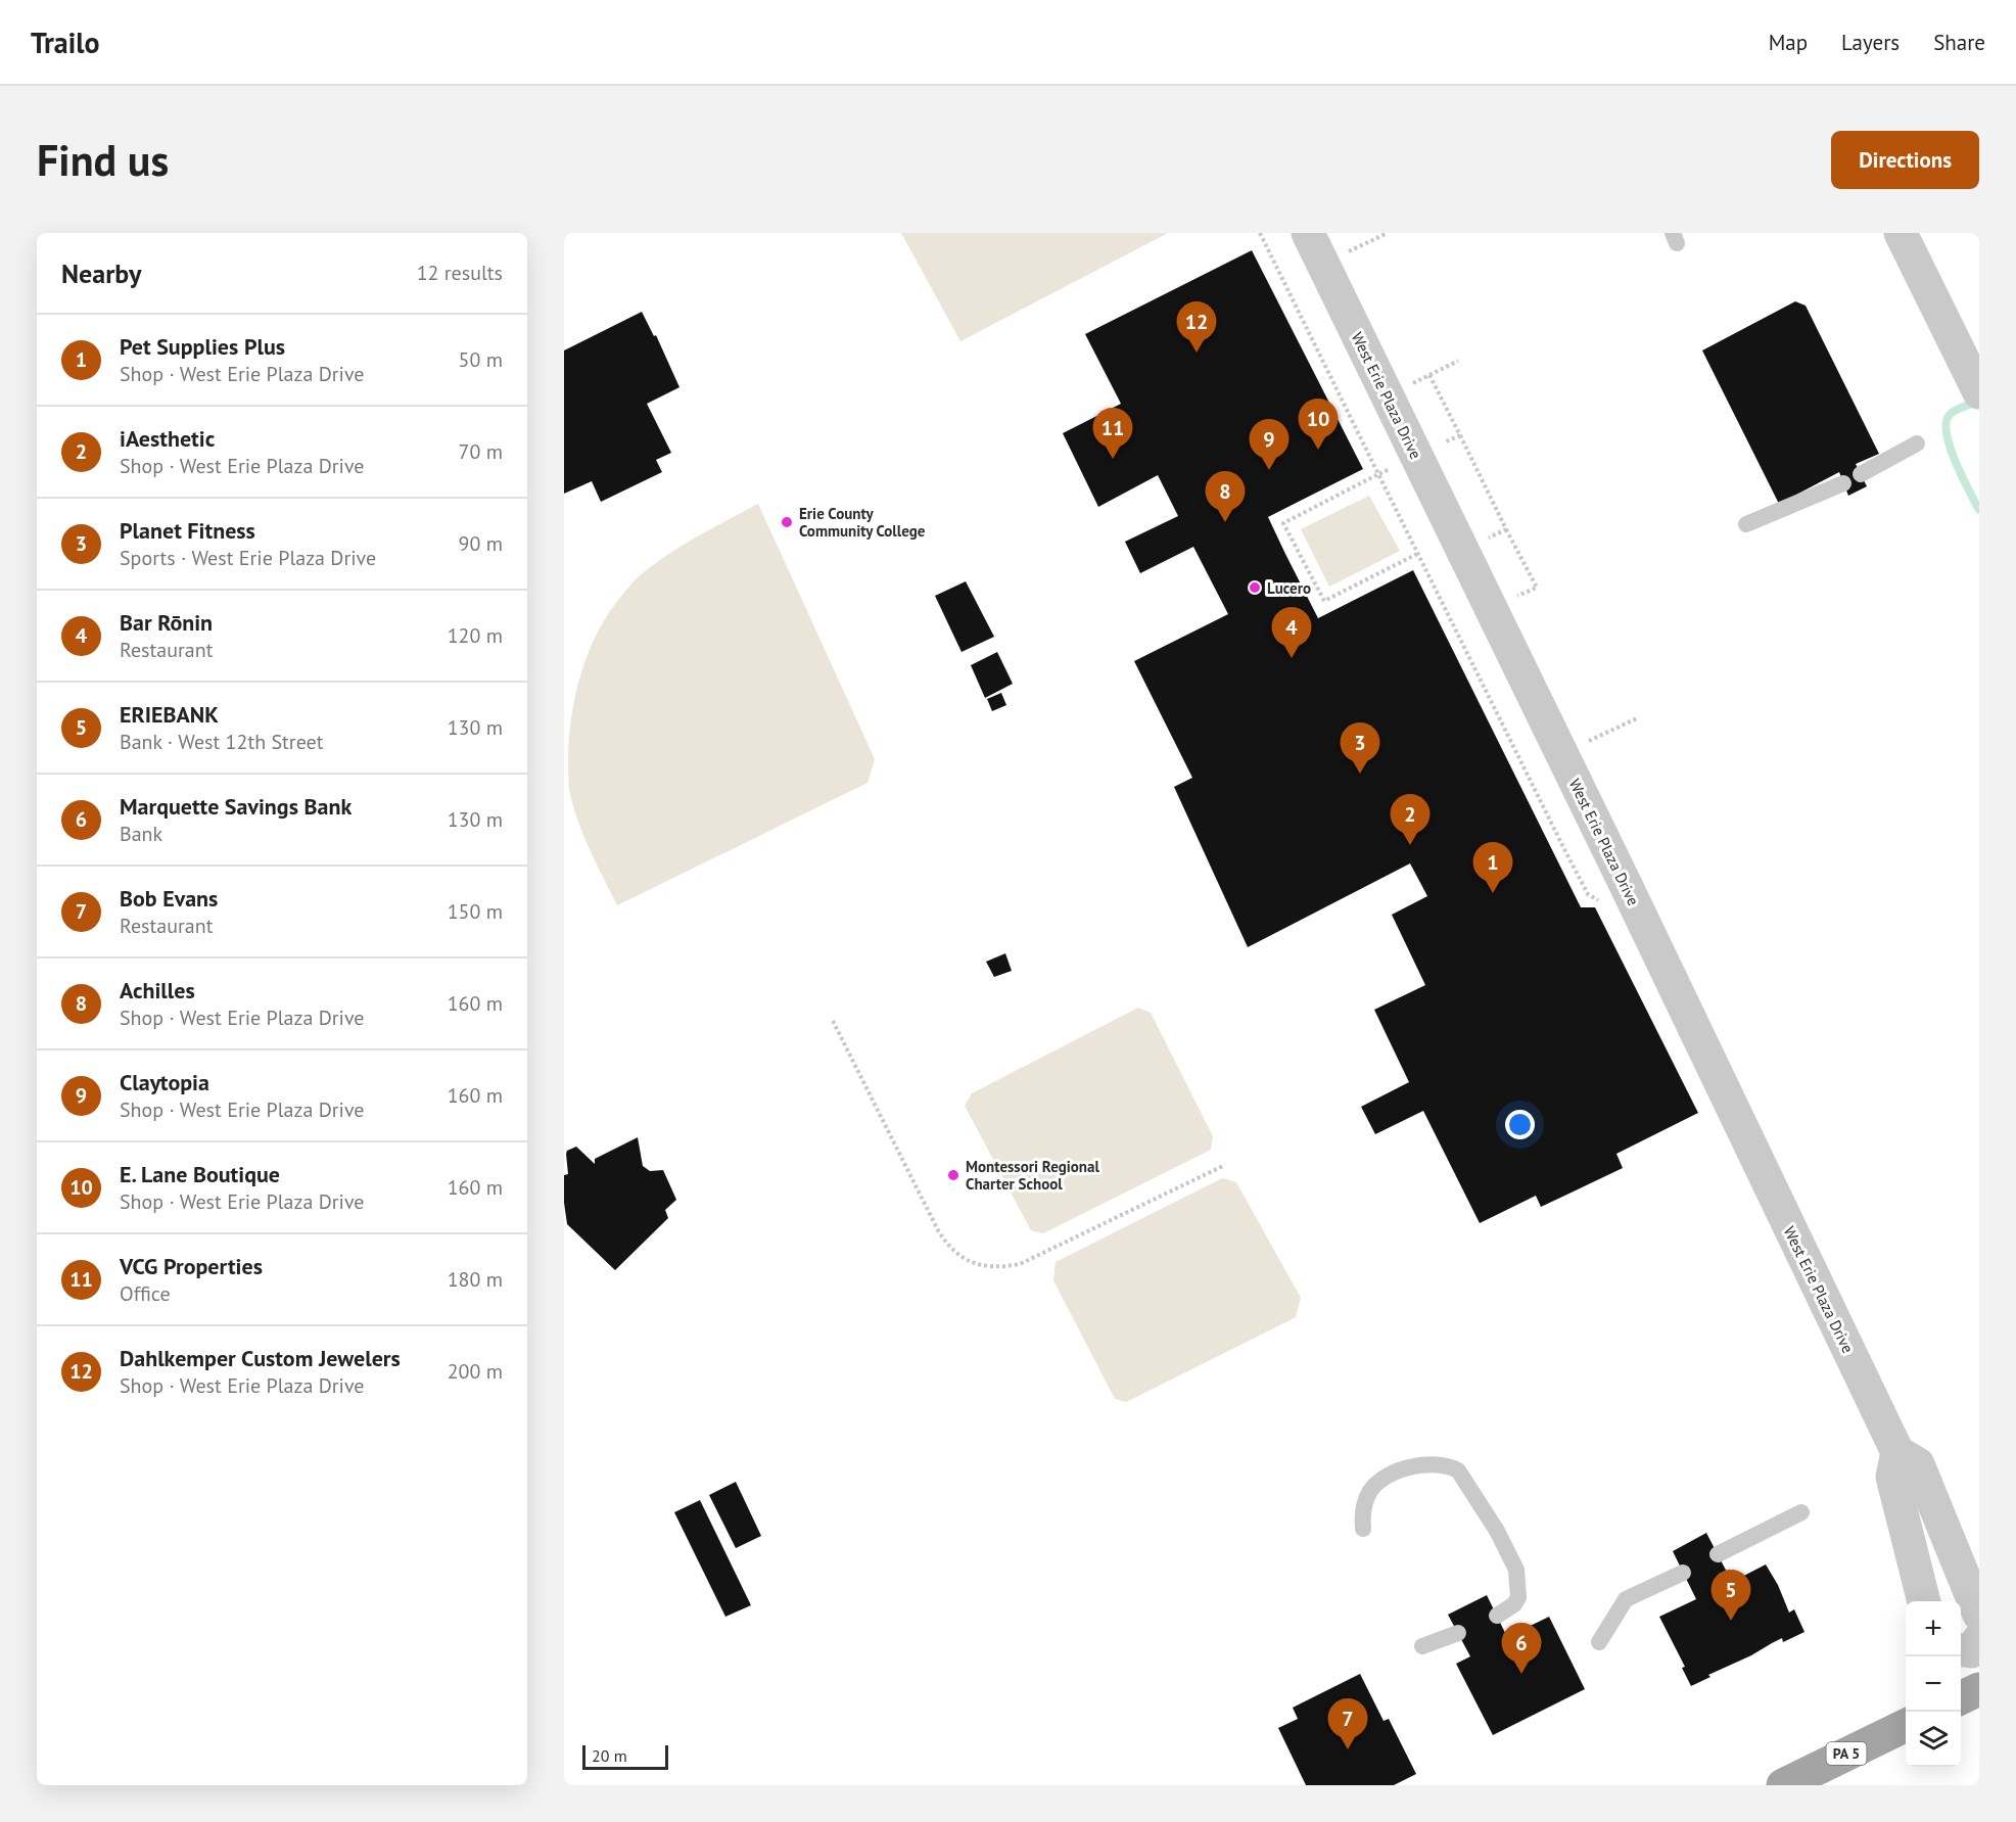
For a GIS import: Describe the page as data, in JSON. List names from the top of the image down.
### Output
{
  "streets": {
    "main road": ["PA 5"],
    "street": ["West Erie Plaza Drive"]
  },
  "places": ["Erie County Community College", "Lucero", "Montessori Regional Charter School"],
  "scale_bar": "20 m",
  "page": {
    "header": "Trailo",
    "nav": ["Map", "Layers", "Share"],
    "buttons": "Directions",
    "title": "Find us",
    "heading": ["Nearby", "12 results"],
    "pins": [
      "12",
      "10",
      "11",
      "9",
      "8",
      "4",
      "3",
      "2",
      "1",
      "5",
      "6",
      "7"
    ],
    "list": [
      {
        "mark": "1",
        "name": "Pet Supplies Plus",
        "note": "Shop · West Erie Plaza Drive",
        "value": "50 m"
      },
      {
        "mark": "2",
        "name": "iAesthetic",
        "note": "Shop · West Erie Plaza Drive",
        "value": "70 m"
      },
      {
        "mark": "3",
        "name": "Planet Fitness",
        "note": "Sports · West Erie Plaza Drive",
        "value": "90 m"
      },
      {
        "mark": "4",
        "name": "Bar Rōnin",
        "note": "Restaurant",
        "value": "120 m"
      },
      {
        "mark": "5",
        "name": "ERIEBANK",
        "note": "Bank · West 12th Street",
        "value": "130 m"
      },
      {
        "mark": "6",
        "name": "Marquette Savings Bank",
        "note": "Bank",
        "value": "130 m"
      },
      {
        "mark": "7",
        "name": "Bob Evans",
        "note": "Restaurant",
        "value": "150 m"
      },
      {
        "mark": "8",
        "name": "Achilles",
        "note": "Shop · West Erie Plaza Drive",
        "value": "160 m"
      },
      {
        "mark": "9",
        "name": "Claytopia",
        "note": "Shop · West Erie Plaza Drive",
        "value": "160 m"
      },
      {
        "mark": "10",
        "name": "E. Lane Boutique",
        "note": "Shop · West Erie Plaza Drive",
        "value": "160 m"
      },
      {
        "mark": "11",
        "name": "VCG Properties",
        "note": "Office",
        "value": "180 m"
      },
      {
        "mark": "12",
        "name": "Dahlkemper Custom Jewelers",
        "note": "Shop · West Erie Plaza Drive",
        "value": "200 m"
      }
    ],
    "map_buttons": ["+", "−"],
    "scale": "20 m"
  }
}
